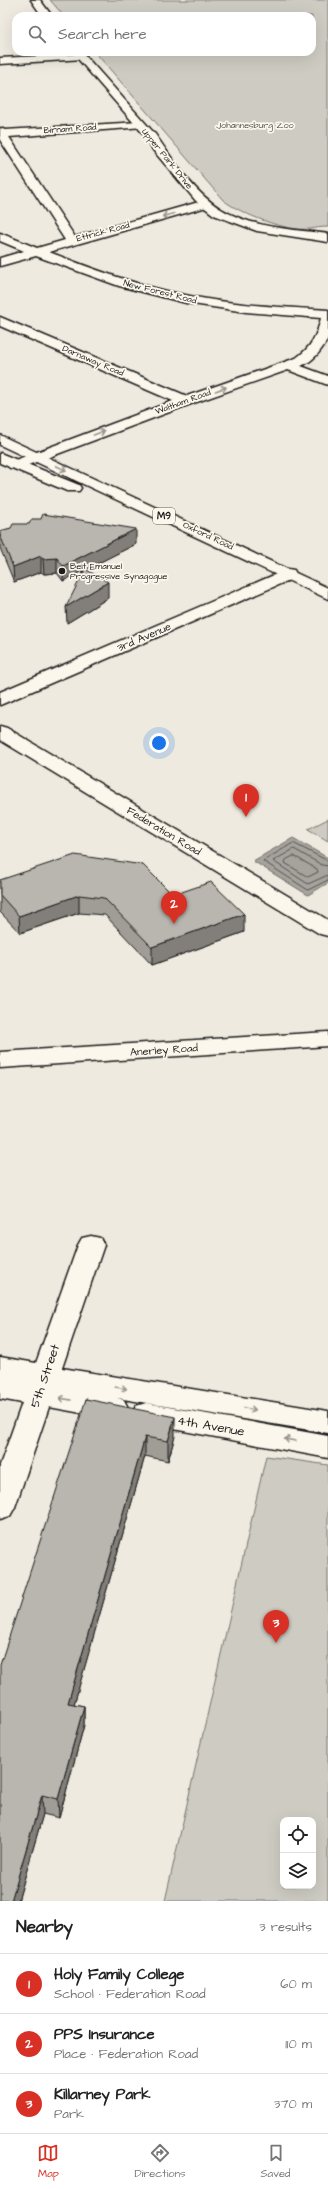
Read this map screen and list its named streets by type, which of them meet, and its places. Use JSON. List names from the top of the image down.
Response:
{
  "streets": {
    "street": [
      "Birnam Road",
      "Upper Park Drive",
      "Ettrick Road",
      "New Forest Road",
      "Darnaway Road",
      "Waltham Road",
      "M9",
      "Oxford Road",
      "3rd Avenue",
      "Federation Road",
      "Anerley Road",
      "5th Street",
      "4th Avenue"
    ]
  },
  "crossings": [
    ["Birnam Road", "Upper Park Drive"],
    ["Upper Park Drive", "Ettrick Road"],
    ["Ettrick Road", "New Forest Road"],
    ["New Forest Road", "Waltham Road"],
    ["Darnaway Road", "Waltham Road"],
    ["Waltham Road", "Oxford Road"],
    ["Oxford Road", "3rd Avenue"],
    ["5th Street", "4th Avenue"]
  ],
  "one_way": ["Ettrick Road", "Waltham Road"],
  "parks": ["Johannesburg Zoo"],
  "places": ["Beit Emanuel Progressive Synagogue"],
  "page": {
    "search": "Search here",
    "pins": ["1", "2", "3"],
    "heading": ["Nearby", "3 results"],
    "list": [
      {
        "mark": "1",
        "name": "Holy Family College",
        "note": "School · Federation Road",
        "value": "60 m"
      },
      {
        "mark": "2",
        "name": "PPS Insurance",
        "note": "Place · Federation Road",
        "value": "110 m"
      },
      {
        "mark": "3",
        "name": "Killarney Park",
        "note": "Park",
        "value": "370 m"
      }
    ],
    "nav": ["Map", "Directions", "Saved"]
  }
}
